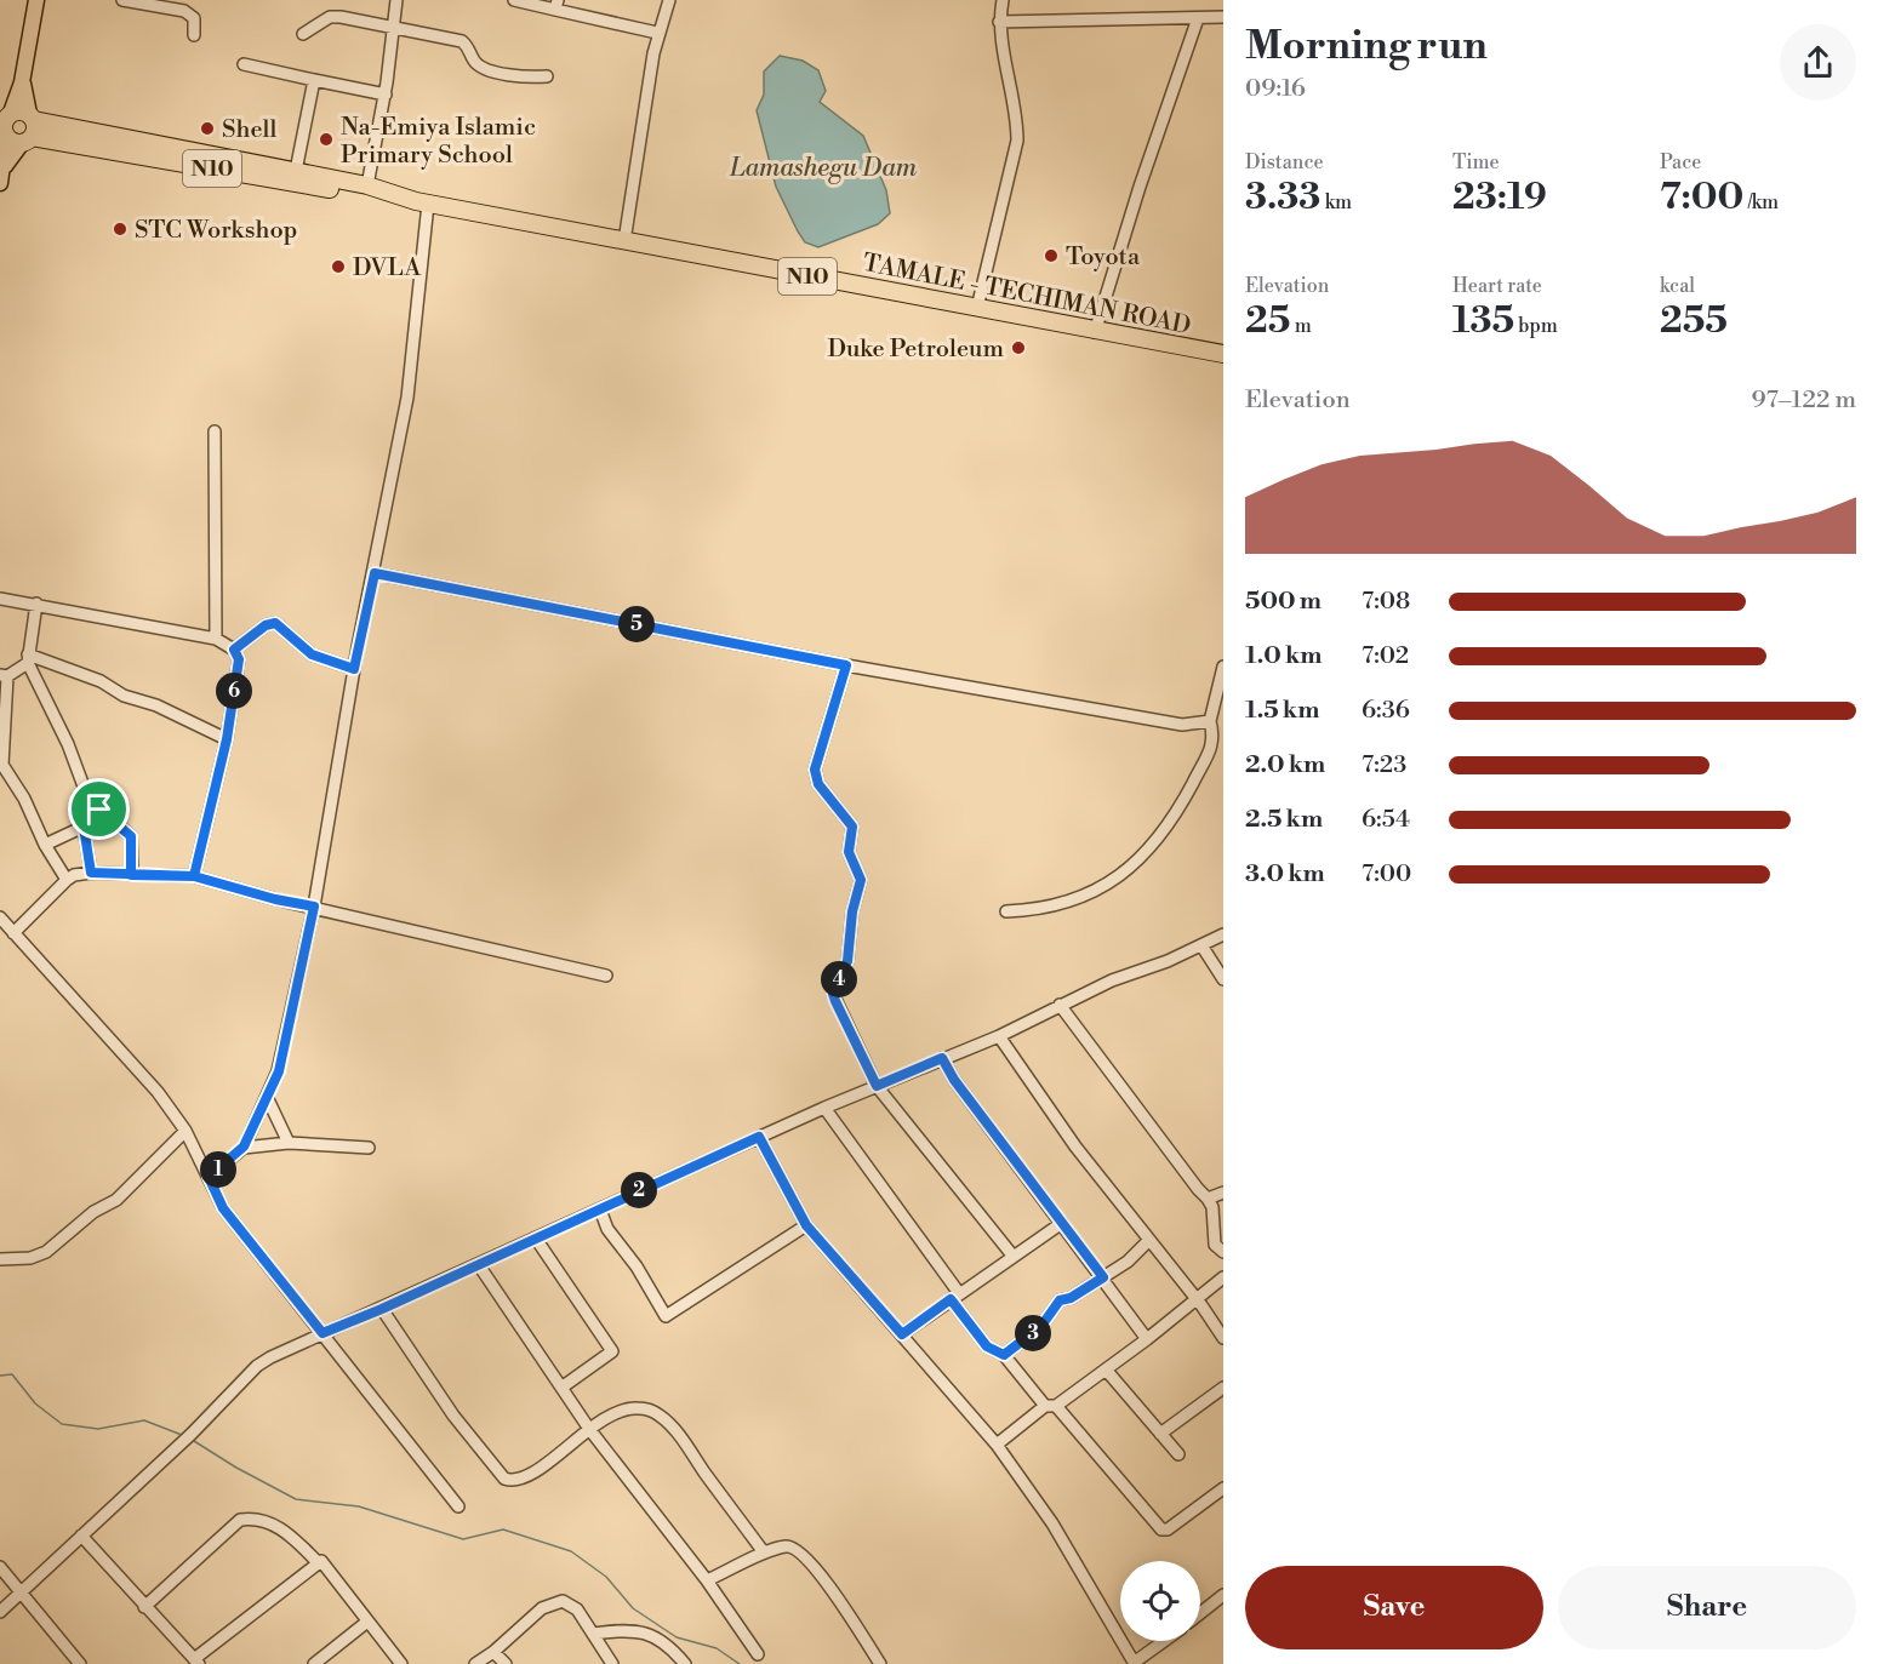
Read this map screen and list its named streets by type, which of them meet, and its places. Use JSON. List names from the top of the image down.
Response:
{
  "streets": {
    "highway": ["N10", "TAMALE - TECHIMAN ROAD"]
  },
  "crossings": [
    ["N10", "TAMALE - TECHIMAN ROAD"]
  ],
  "water": ["Lamashegu Dam"],
  "places": [
    "Shell",
    "Na-Emiya Islamic Primary School",
    "STC Workshop",
    "Toyota",
    "DVLA",
    "Duke Petroleum"
  ],
  "page": {
    "heading": ["Morning run", "09:16"],
    "stats": [
      ["Distance", "3.33 km"],
      ["Time", "23:19"],
      ["Pace", "7:00 /km"],
      ["Elevation", "25 m"],
      ["Heart rate", "135 bpm"],
      ["kcal", "255"]
    ],
    "chart": ["Elevation", "97–122 m"],
    "list": [
      {
        "name": "500 m",
        "note": "7:08"
      },
      {
        "name": "1.0 km",
        "note": "7:02"
      },
      {
        "name": "1.5 km",
        "note": "6:36"
      },
      {
        "name": "2.0 km",
        "note": "7:23"
      },
      {
        "name": "2.5 km",
        "note": "6:54"
      },
      {
        "name": "3.0 km",
        "note": "7:00"
      }
    ],
    "pins": [
      "5",
      "6",
      "4",
      "1",
      "2",
      "3"
    ],
    "buttons": ["Save", "Share"]
  }
}
